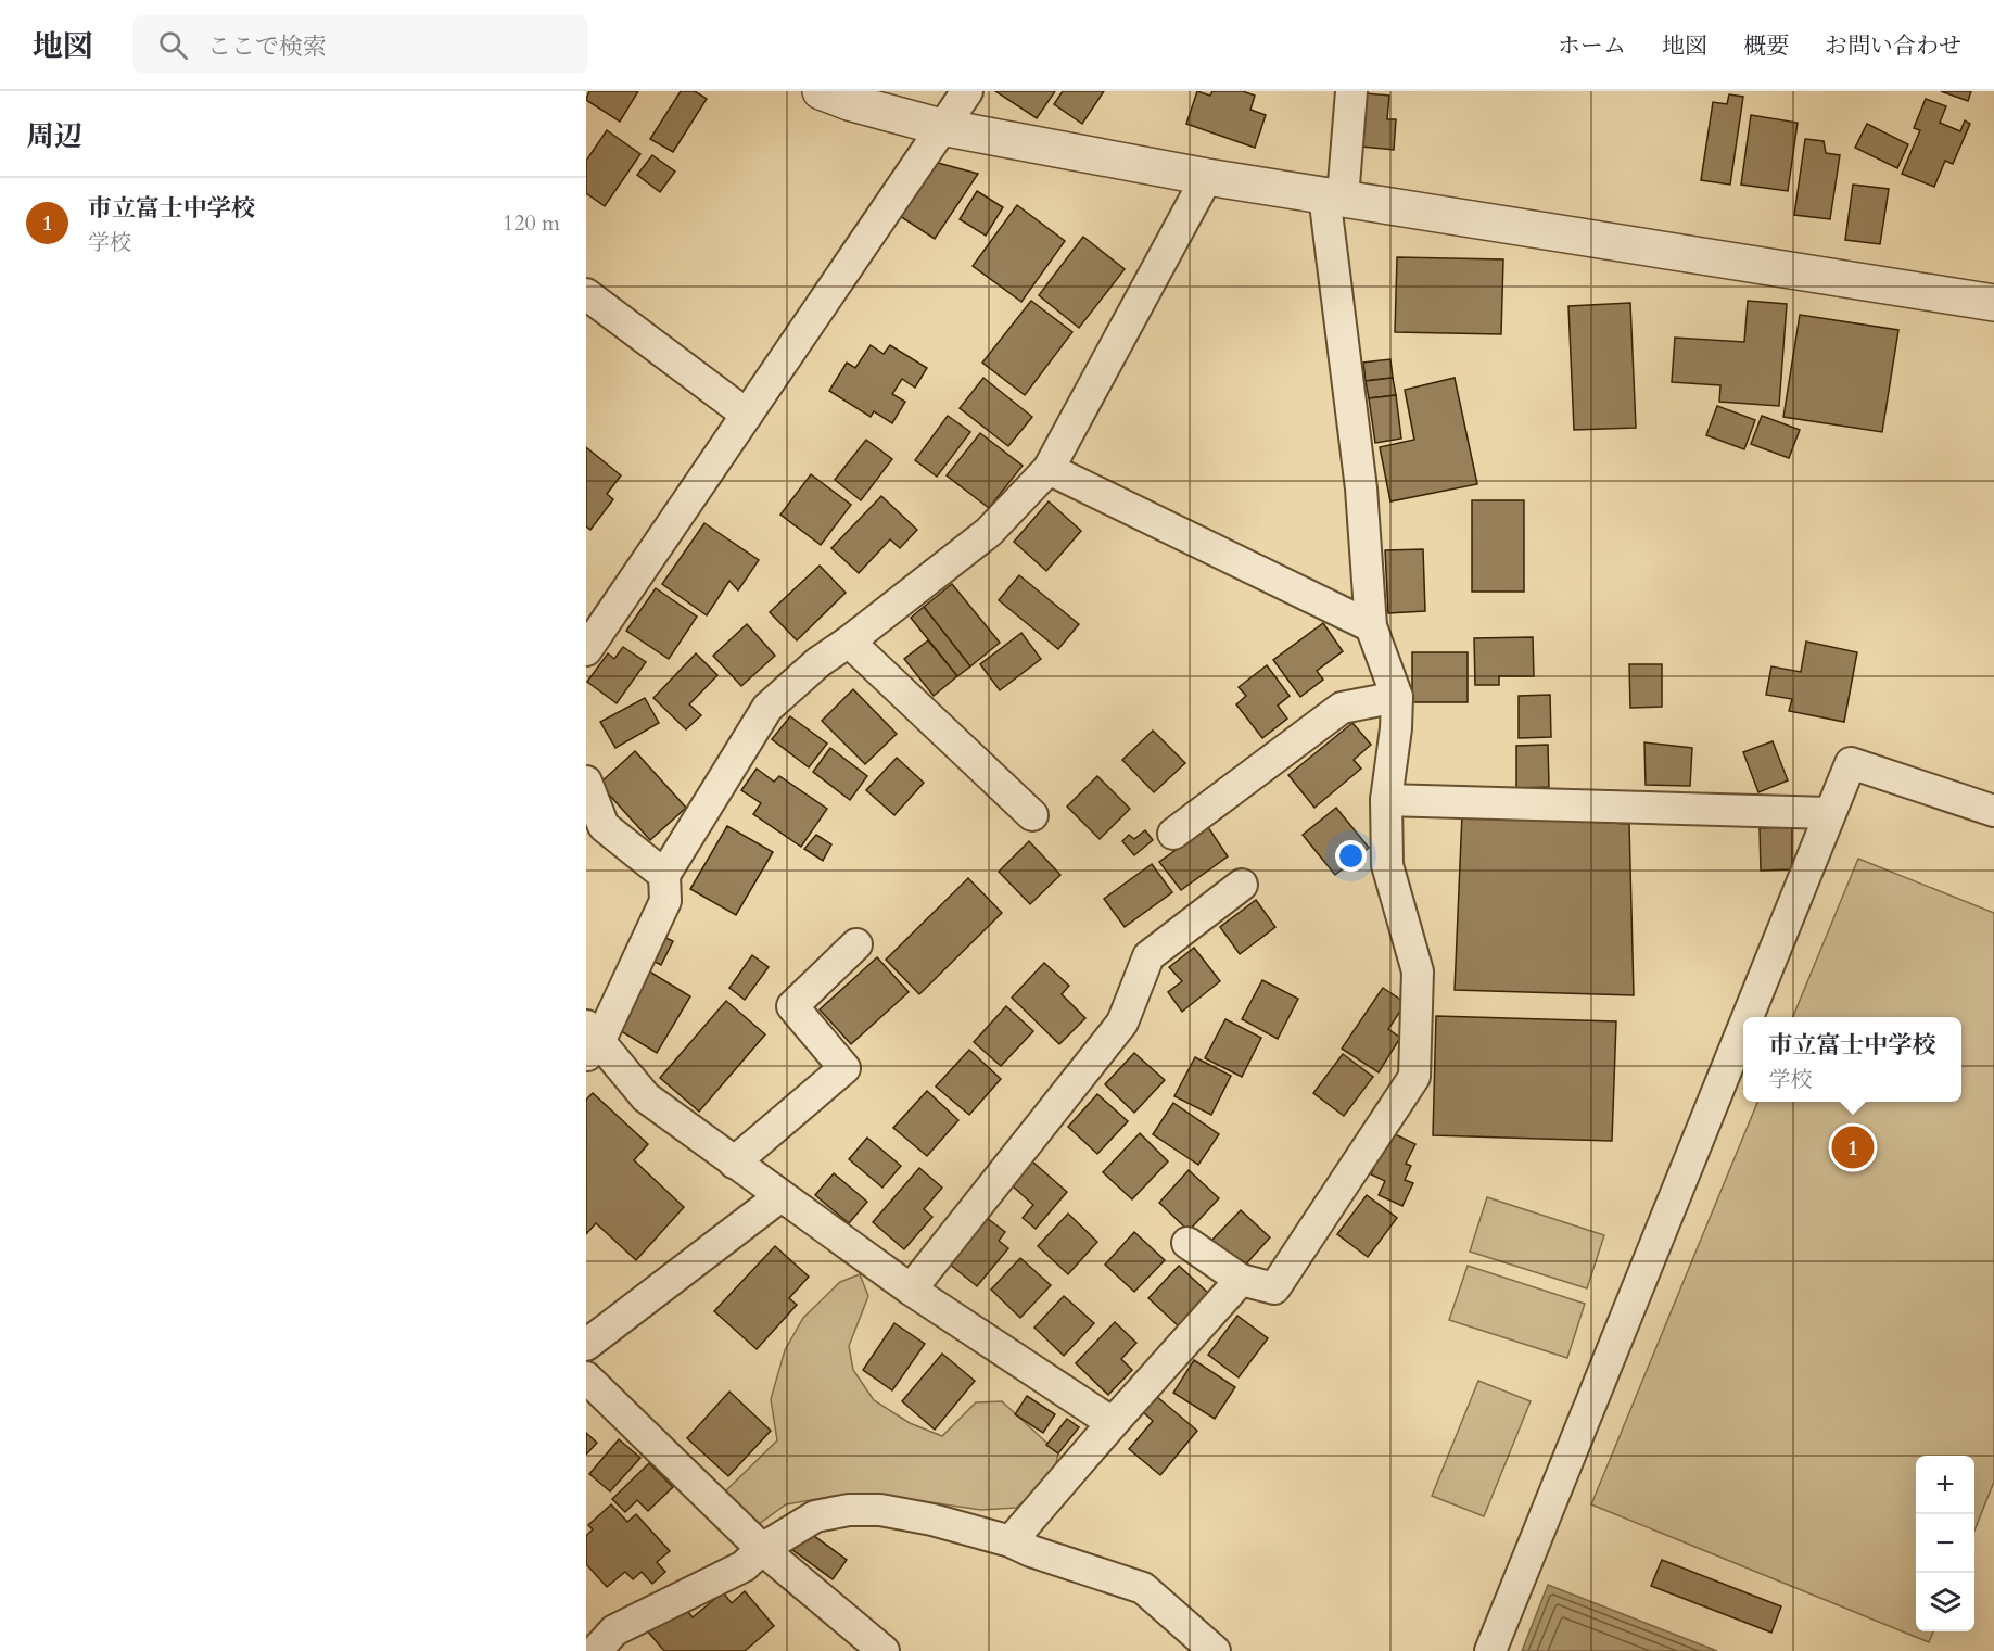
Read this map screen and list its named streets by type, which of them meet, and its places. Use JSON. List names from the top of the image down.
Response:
{
  "page": {
    "header": "地図",
    "search": "ここで検索",
    "nav": [
      "ホーム",
      "地図",
      "概要",
      "お問い合わせ"
    ],
    "heading": "周辺",
    "list": [
      {
        "mark": "1",
        "name": "市立富士中学校",
        "note": "学校",
        "value": "120 m"
      }
    ],
    "popup": ["市立富士中学校", "学校"],
    "pins": "1",
    "map_buttons": ["+", "−"]
  }
}
